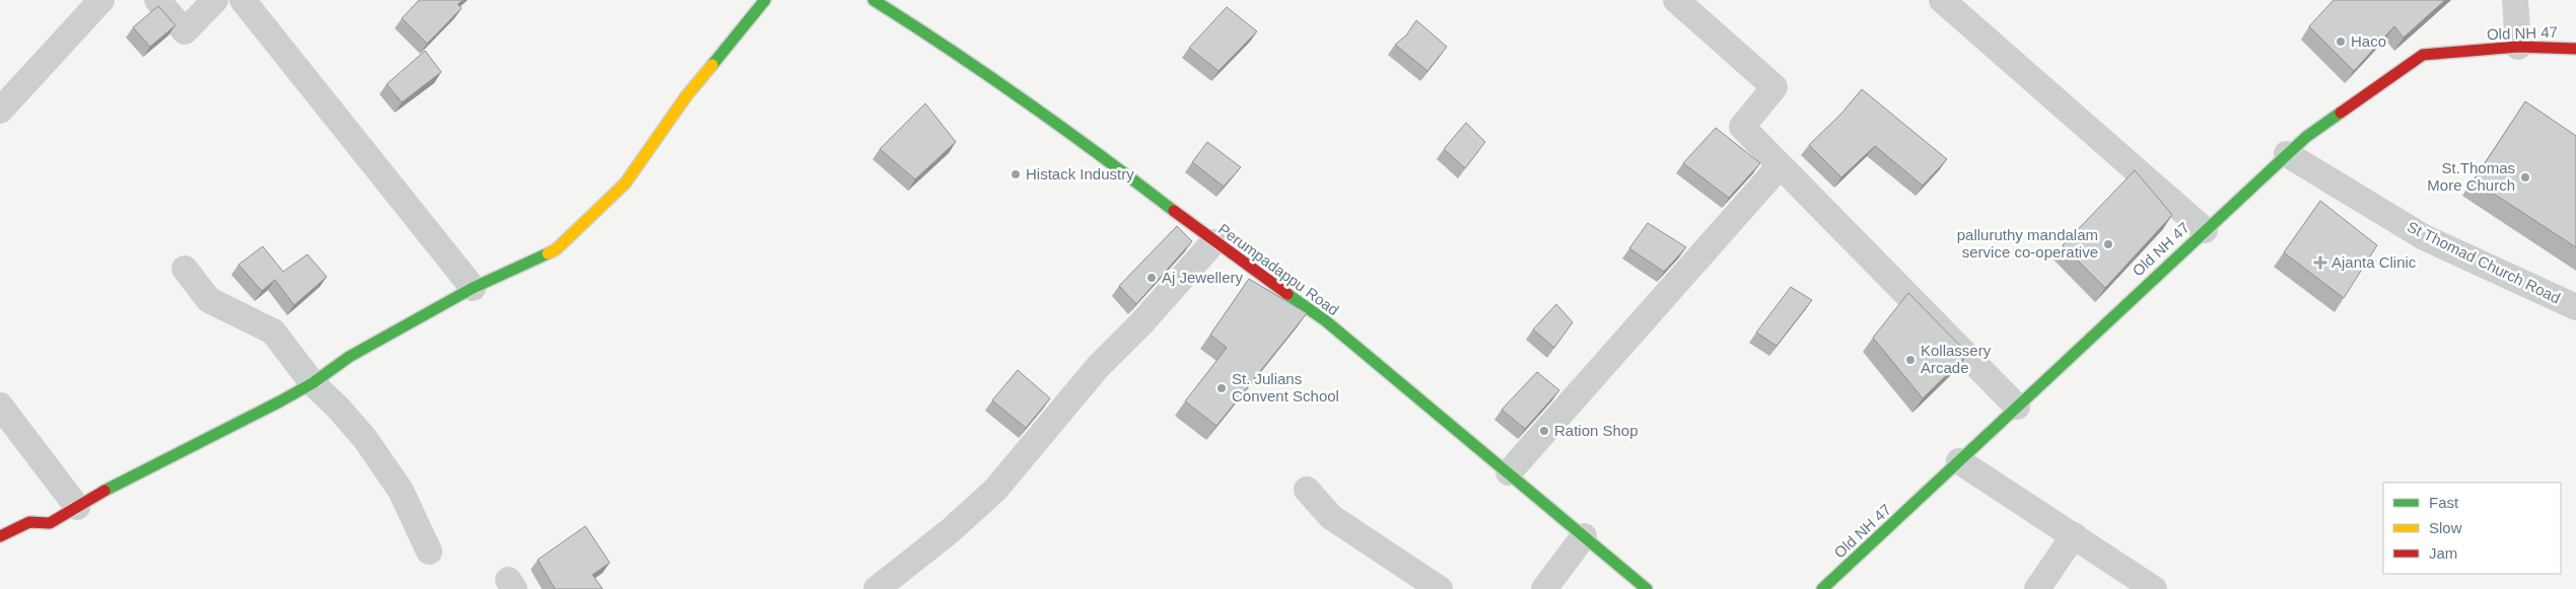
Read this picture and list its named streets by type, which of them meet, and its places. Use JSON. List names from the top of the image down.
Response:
{
  "streets": {
    "main road": ["Old NH 47", "Perumpadappu Road"],
    "street": ["St Thomad Church Road"]
  },
  "crossings": [
    ["Old NH 47", "St Thomad Church Road"]
  ],
  "places": {
    "other": [
      "Haco",
      "Histack Industry",
      "St.Thomas More Church",
      "palluruthy mandalam service co-operative",
      "Aj Jewellery",
      "Kollassery Arcade",
      "St. Julians Convent School",
      "Ration Shop"
    ],
    "health": ["Ajanta Clinic"]
  },
  "legend": ["Fast", "Slow", "Jam"]
}
